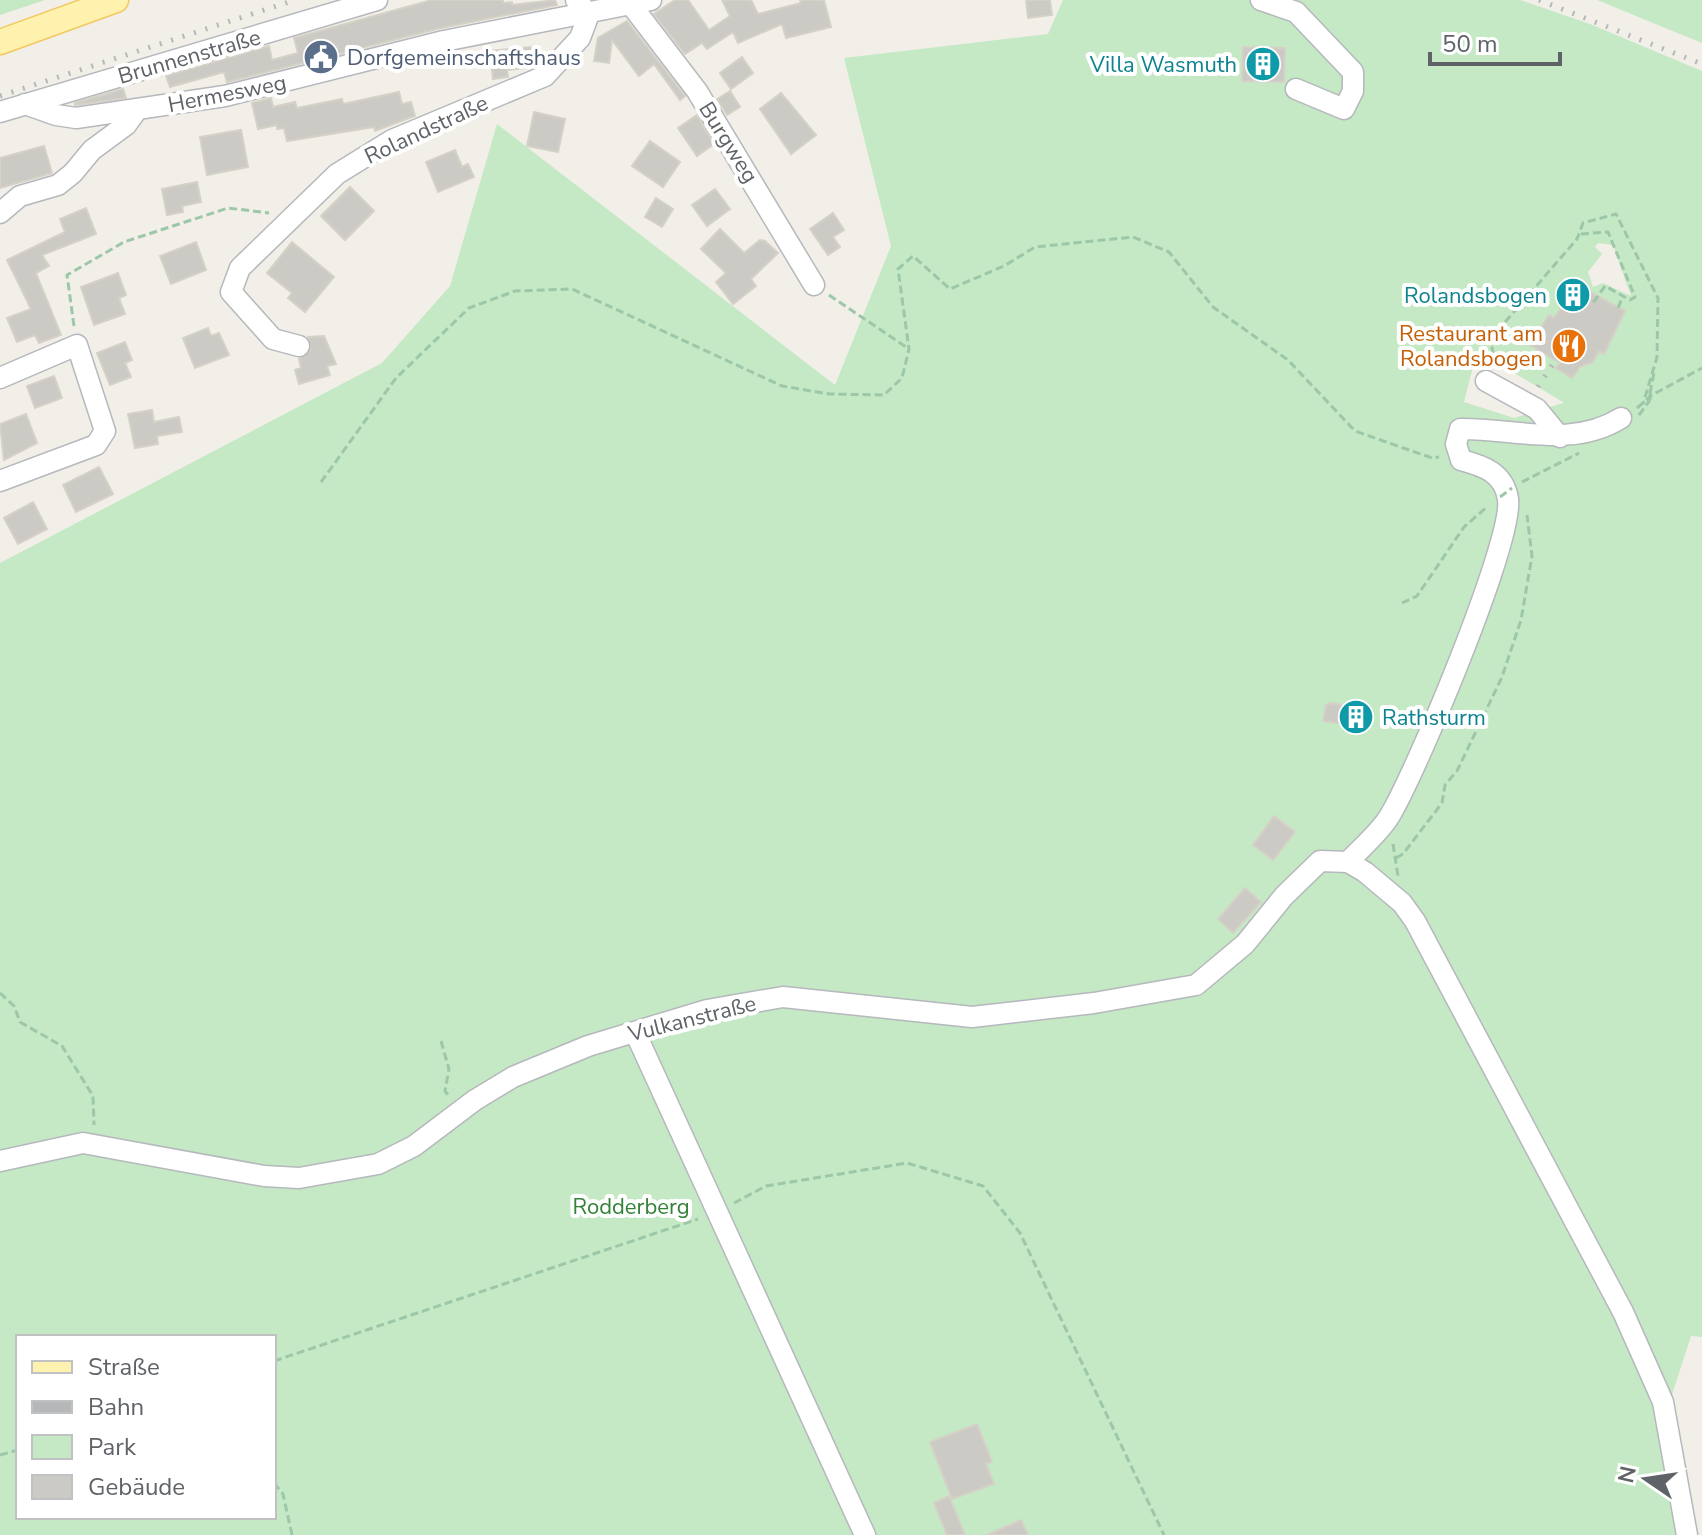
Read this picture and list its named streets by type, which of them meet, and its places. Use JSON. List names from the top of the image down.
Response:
{
  "streets": {
    "street": [
      "Brunnenstraße",
      "Hermesweg",
      "Rolandstraße",
      "Burgweg",
      "Vulkanstraße"
    ]
  },
  "crossings": [
    ["Brunnenstraße", "Hermesweg"],
    ["Hermesweg", "Rolandstraße"],
    ["Hermesweg", "Burgweg"]
  ],
  "parks": ["Rodderberg"],
  "places": {
    "public building": ["Dorfgemeinschaftshaus"],
    "building": ["Villa Wasmuth", "Rolandsbogen", "Rathsturm"],
    "restaurant": ["Restaurant am Rolandsbogen"]
  },
  "legend": [
    "Straße",
    "Bahn",
    "Park",
    "Gebäude"
  ],
  "scale_bar": "50 m",
  "north": "left"
}
